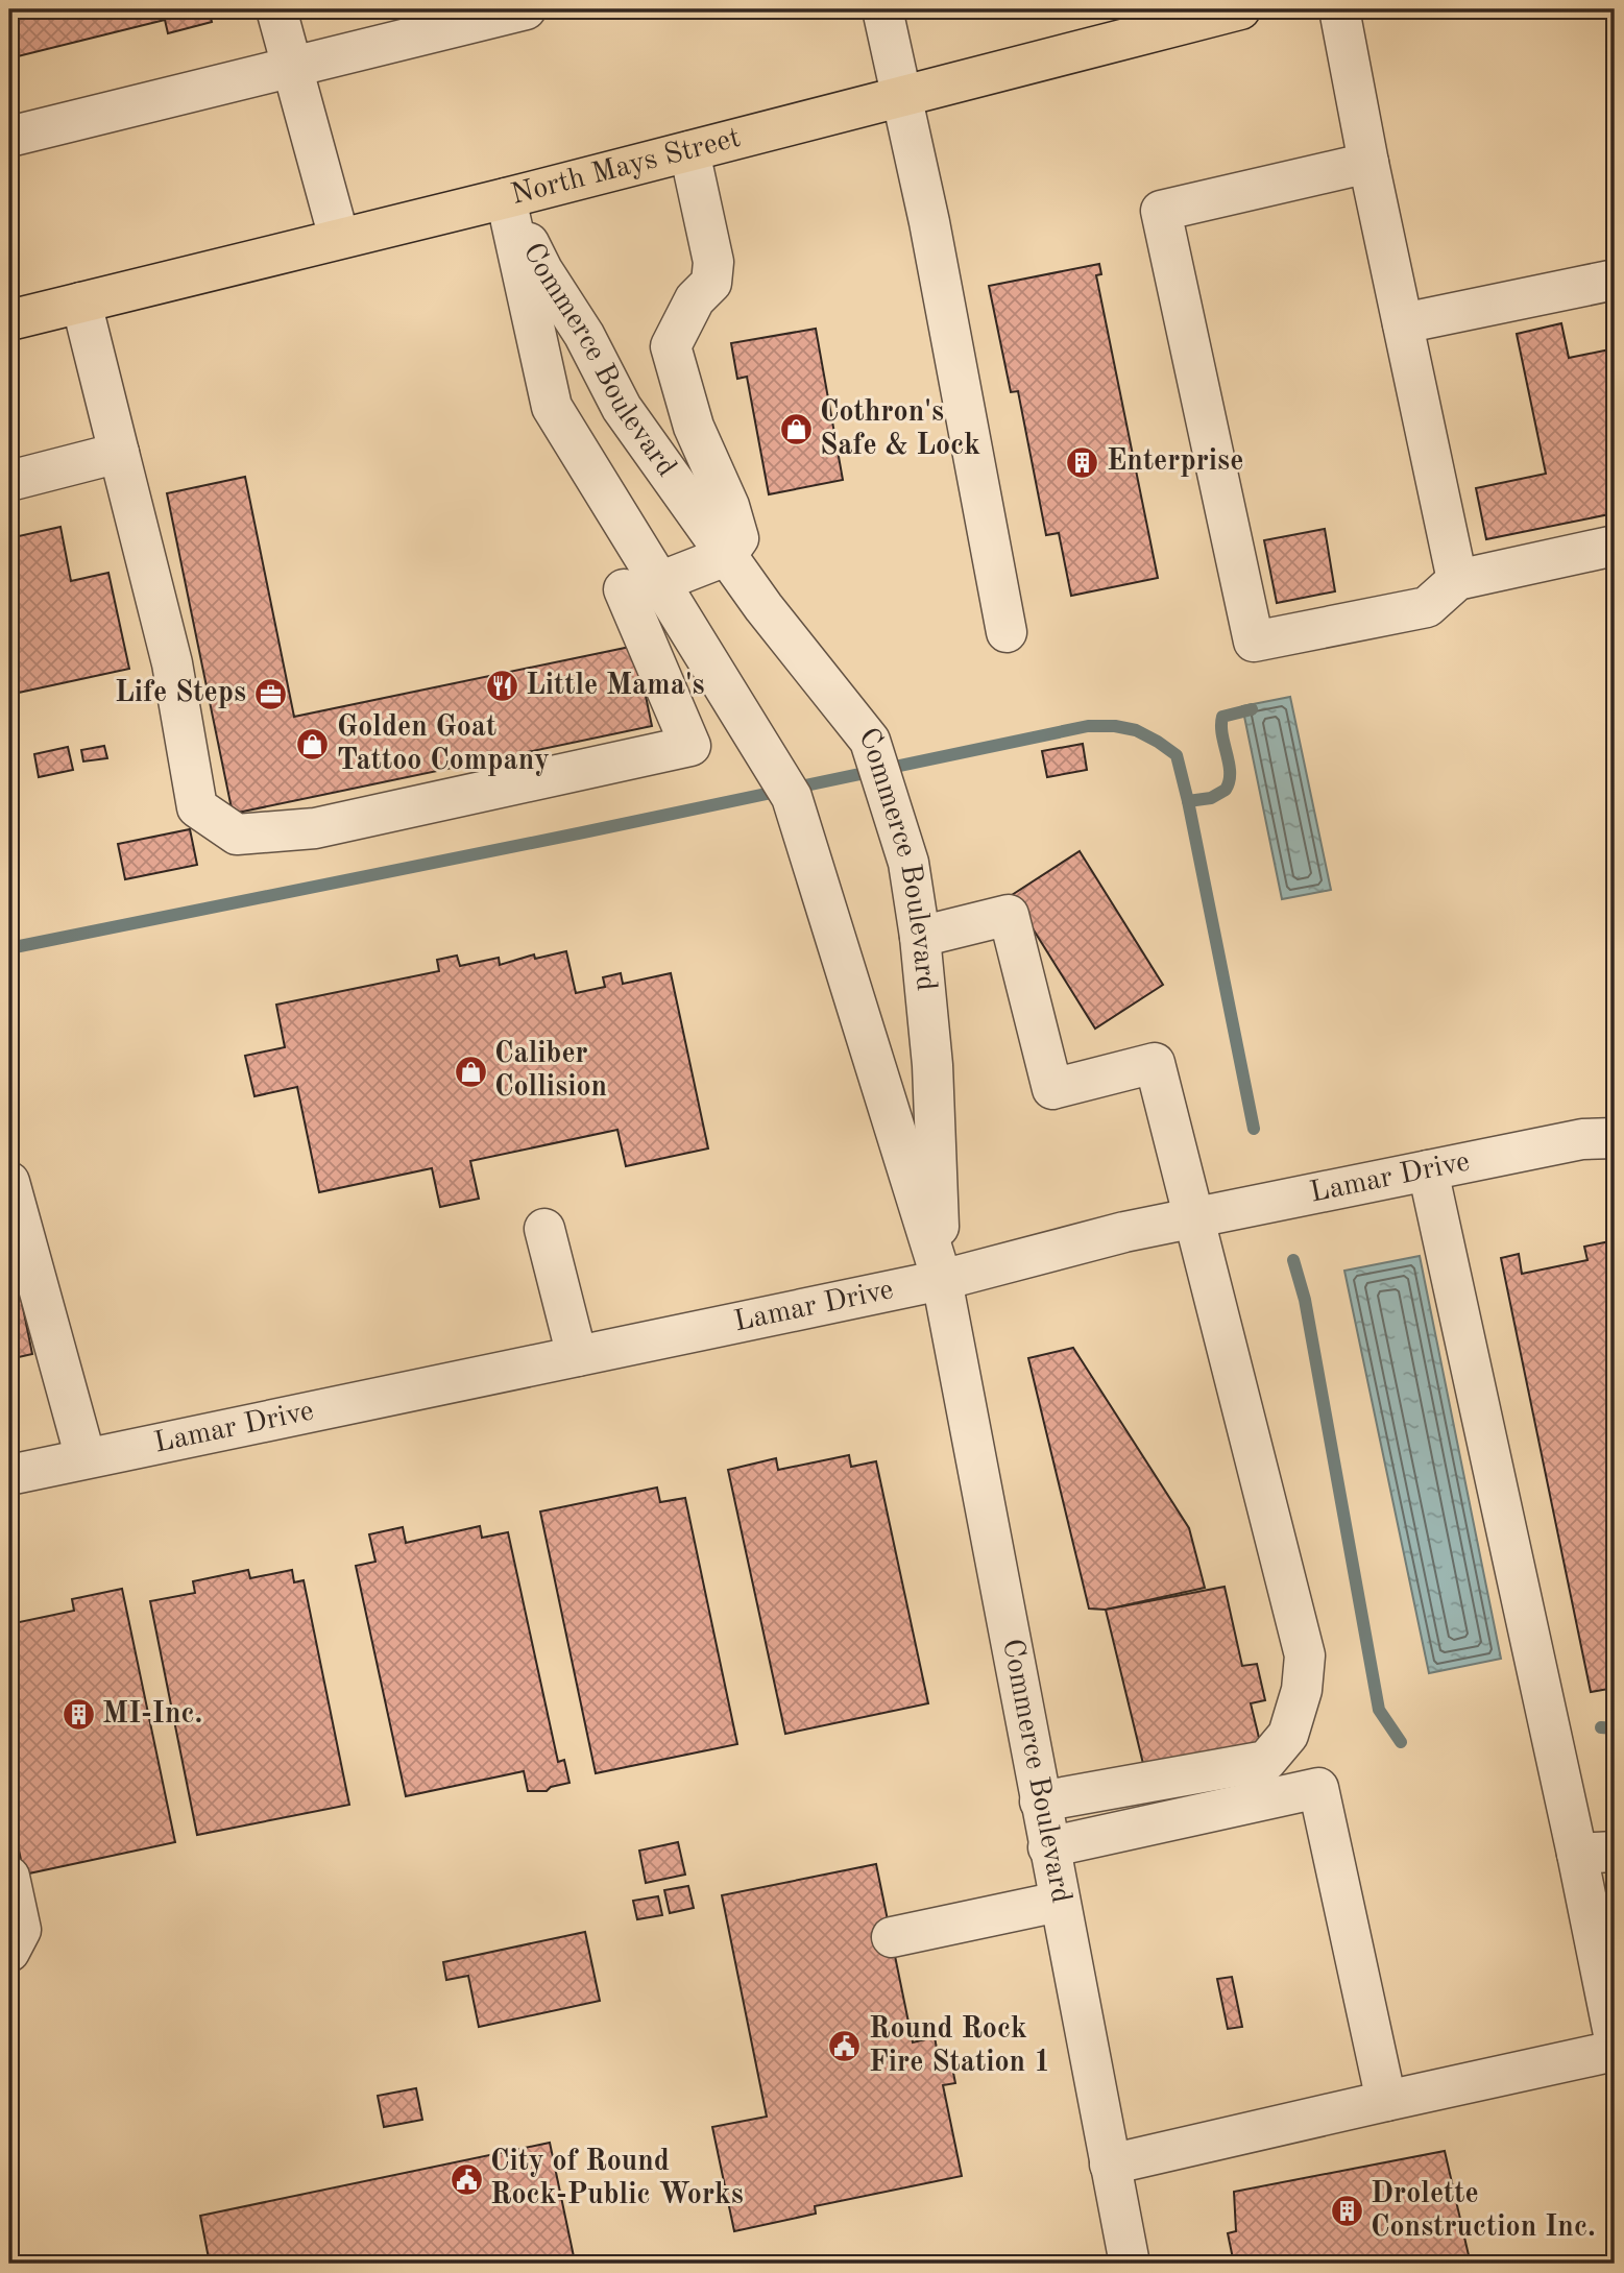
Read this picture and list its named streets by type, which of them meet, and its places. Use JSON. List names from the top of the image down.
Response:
{
  "streets": {
    "main road": ["North Mays Street"],
    "street": ["Commerce Boulevard", "Lamar Drive"]
  },
  "crossings": [
    ["North Mays Street", "Commerce Boulevard"],
    ["Commerce Boulevard", "Lamar Drive"]
  ],
  "places": {
    "shop": ["Cothron's Safe & Lock", "Golden Goat Tattoo Company", "Caliber Collision"],
    "building": ["Enterprise", "MI-Inc.", "Drolette Construction Inc."],
    "restaurant": ["Little Mama's"],
    "office": ["Life Steps"],
    "public building": ["Round Rock Fire Station 1", "City of Round Rock-Public Works"]
  }
}
